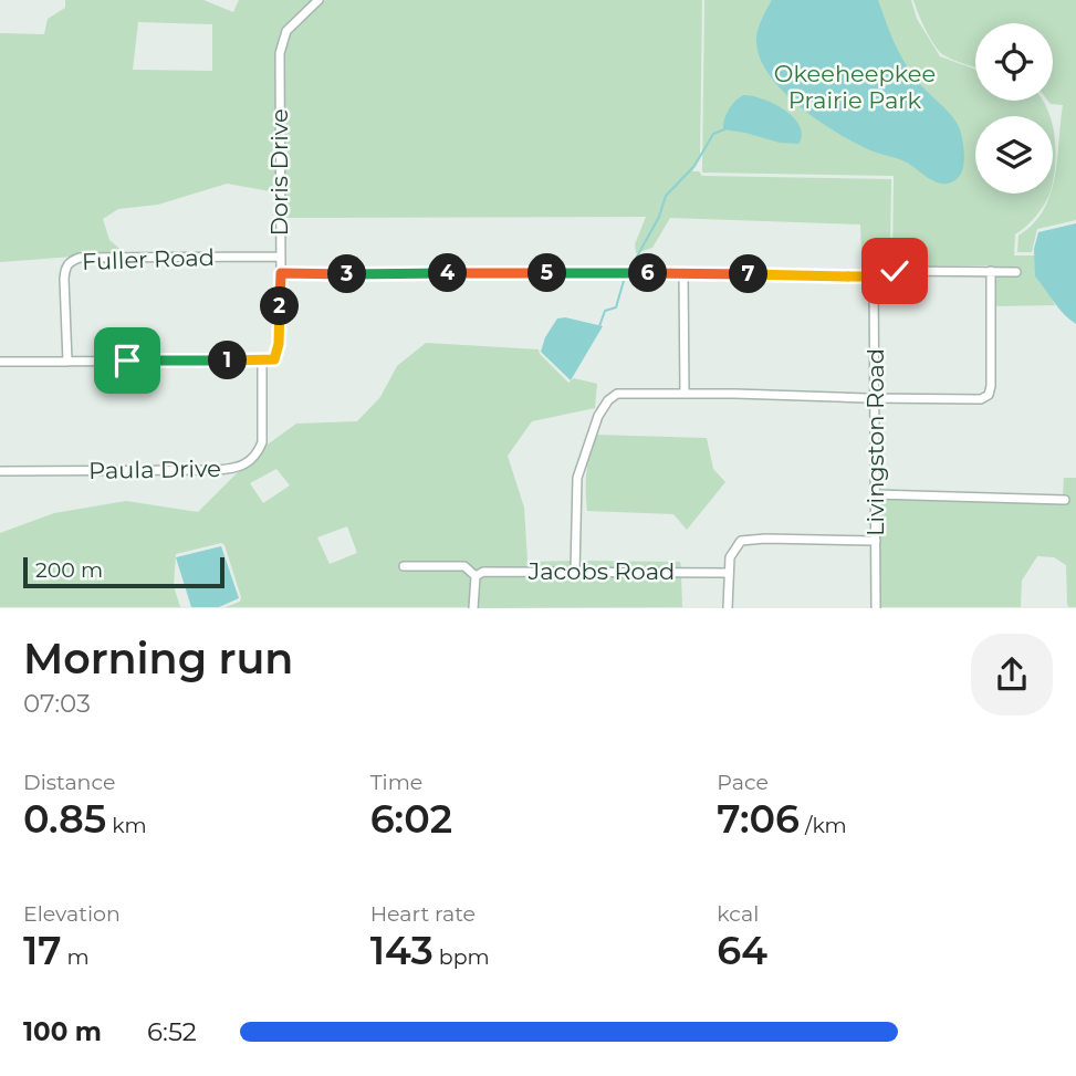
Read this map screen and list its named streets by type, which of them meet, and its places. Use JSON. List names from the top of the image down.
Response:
{
  "streets": {
    "street": [
      "Doris Drive",
      "Fuller Road",
      "Livingston Road",
      "Paula Drive",
      "Jacobs Road"
    ]
  },
  "crossings": [
    ["Doris Drive", "Fuller Road"],
    ["Doris Drive", "Paula Drive"]
  ],
  "parks": ["Okeeheepkee Prairie Park"],
  "scale_bar": "200 m",
  "page": {
    "pins": [
      "4",
      "5",
      "6",
      "3",
      "7",
      "2",
      "1"
    ],
    "scale": "200 m",
    "heading": ["Morning run", "07:03"],
    "stats": [
      ["Distance", "0.85 km"],
      ["Time", "6:02"],
      ["Pace", "7:06 /km"],
      ["Elevation", "17 m"],
      ["Heart rate", "143 bpm"],
      ["kcal", "64"]
    ],
    "list": [
      {
        "name": "100 m",
        "note": "6:52"
      }
    ]
  }
}
